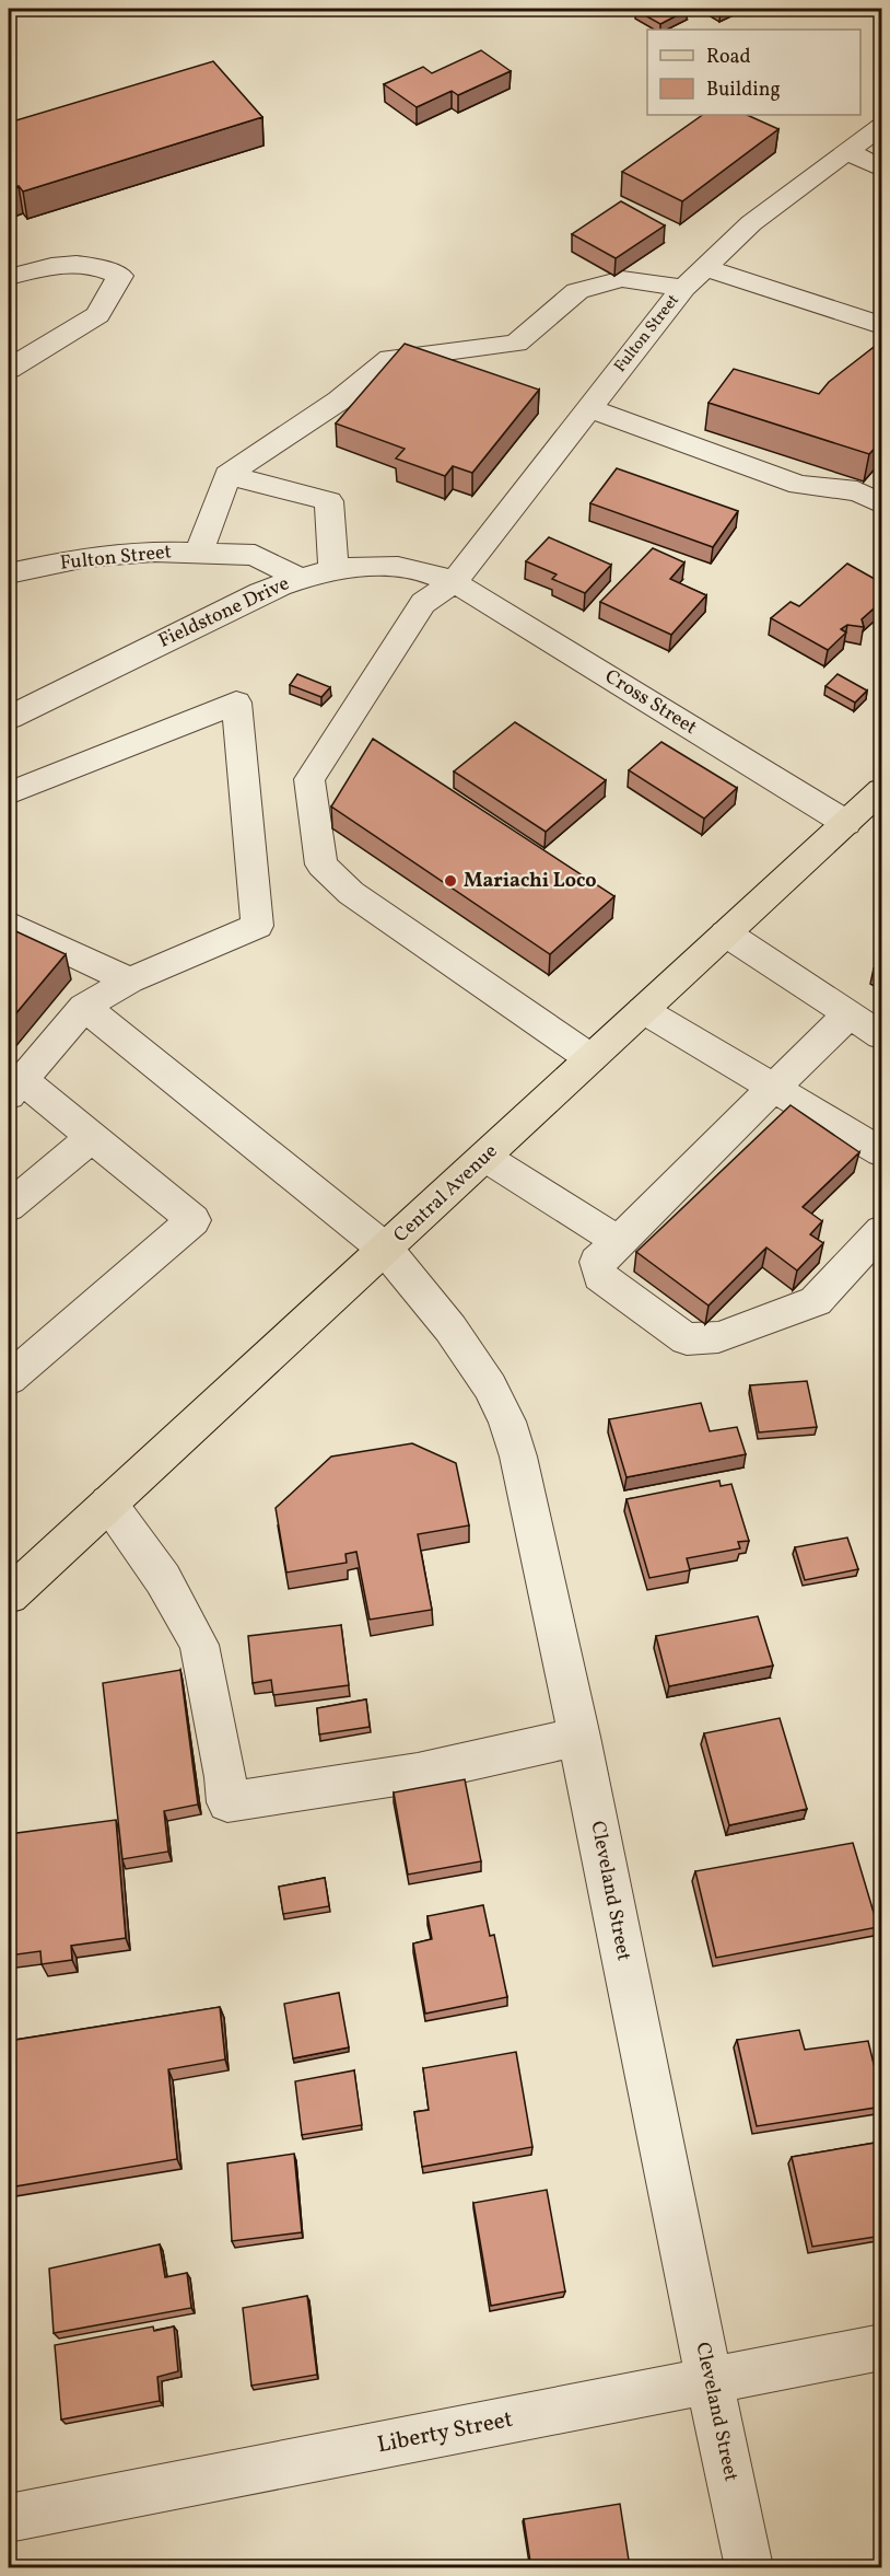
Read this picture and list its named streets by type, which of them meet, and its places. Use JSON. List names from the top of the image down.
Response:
{
  "streets": {
    "main road": ["Central Avenue"],
    "street": [
      "Fulton Street",
      "Fieldstone Drive",
      "Cross Street",
      "Cleveland Street",
      "Liberty Street"
    ]
  },
  "crossings": [
    ["Fulton Street", "Fieldstone Drive"],
    ["Fulton Street", "Cross Street"],
    ["Fulton Street", "Central Avenue"],
    ["Fieldstone Drive", "Cross Street"],
    ["Cross Street", "Central Avenue"],
    ["Central Avenue", "Cleveland Street"],
    ["Cleveland Street", "Liberty Street"]
  ],
  "places": ["Mariachi Loco"],
  "legend": ["Road", "Building"]
}
